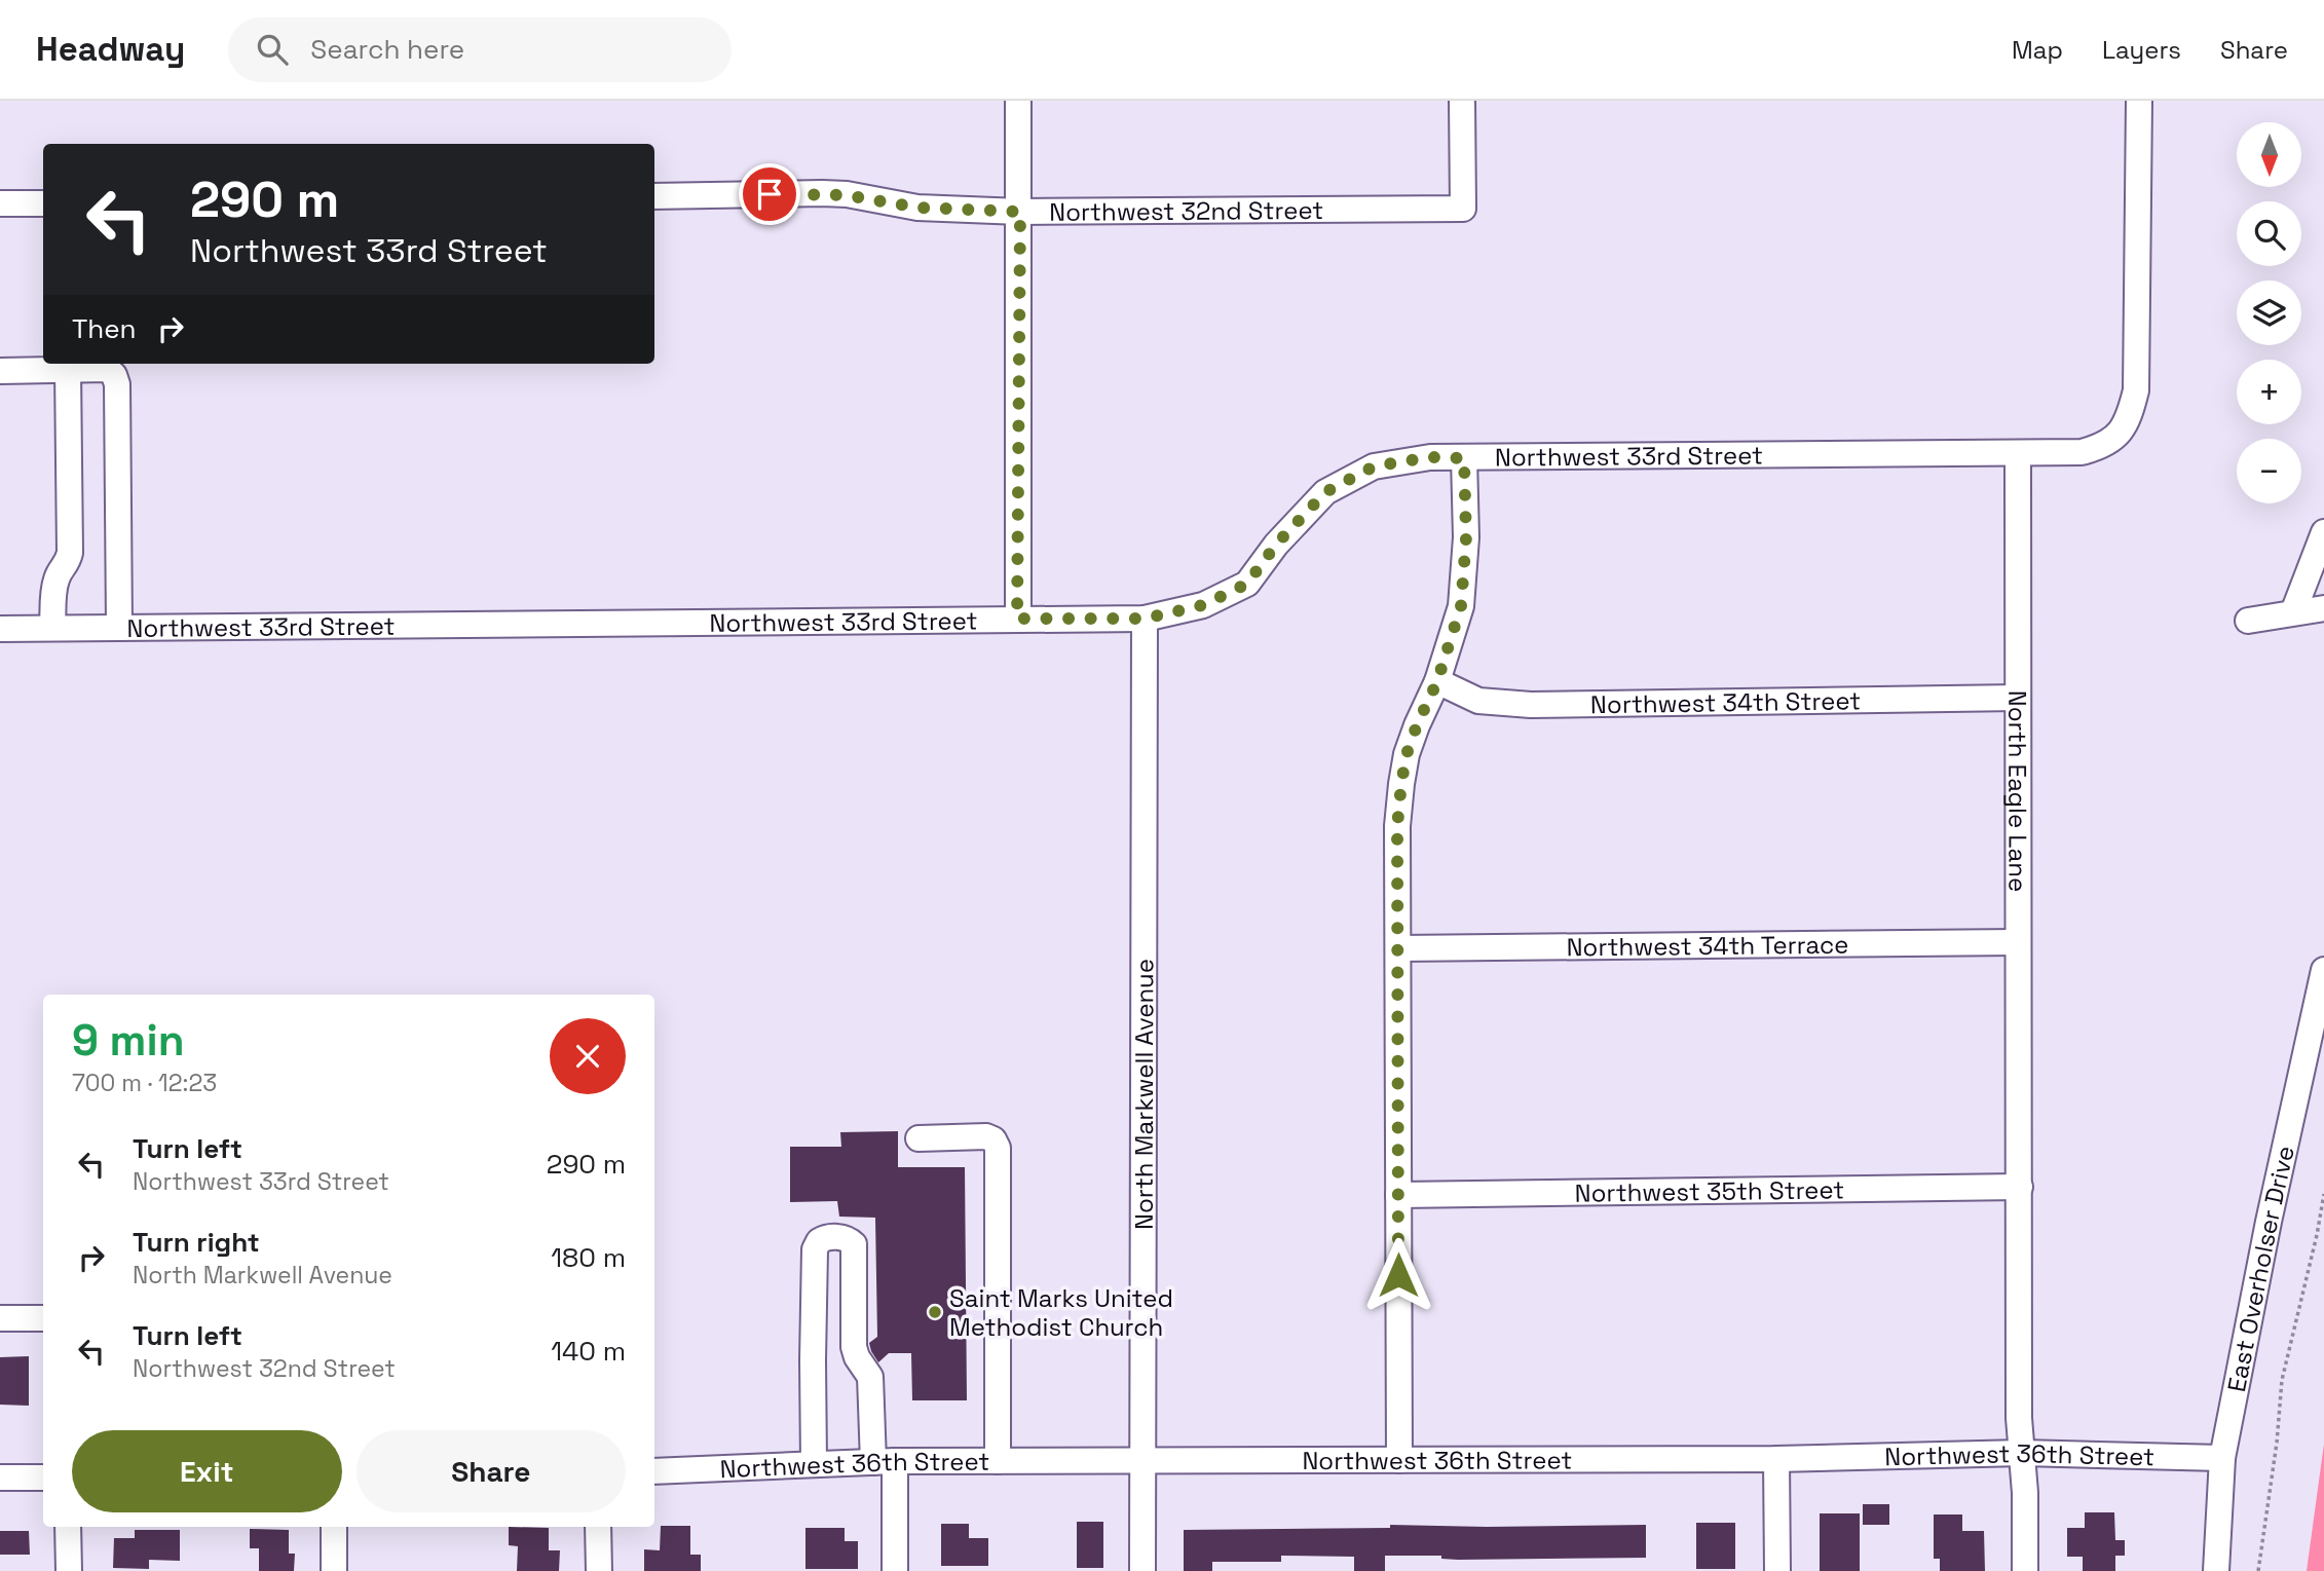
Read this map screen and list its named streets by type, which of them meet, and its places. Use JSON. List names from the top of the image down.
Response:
{
  "streets": {
    "street": [
      "Northwest 32nd Street",
      "Northwest 33rd Street",
      "Northwest 34th Street",
      "North Eagle Lane",
      "Northwest 34th Terrace",
      "North Markwell Avenue",
      "Northwest 35th Street",
      "East Overholser Drive",
      "Northwest 36th Street"
    ]
  },
  "crossings": [
    ["Northwest 33rd Street", "North Eagle Lane"],
    ["Northwest 33rd Street", "North Markwell Avenue"],
    ["Northwest 34th Street", "North Eagle Lane"],
    ["North Eagle Lane", "Northwest 34th Terrace"],
    ["North Eagle Lane", "Northwest 35th Street"],
    ["North Eagle Lane", "Northwest 36th Street"],
    ["North Markwell Avenue", "Northwest 36th Street"],
    ["East Overholser Drive", "Northwest 36th Street"]
  ],
  "places": ["Saint Marks United Methodist Church"],
  "north": "bottom",
  "page": {
    "header": "Headway",
    "search": "Search here",
    "nav": ["Map", "Layers", "Share"],
    "map_buttons": ["+", "−"],
    "turn": ["290 m", "Northwest 33rd Street"],
    "then": "Then",
    "heading": ["9 min", "700 m · 12:23"],
    "list": [
      {
        "name": "Turn left",
        "note": "Northwest 33rd Street",
        "value": "290 m"
      },
      {
        "name": "Turn right",
        "note": "North Markwell Avenue",
        "value": "180 m"
      },
      {
        "name": "Turn left",
        "note": "Northwest 32nd Street",
        "value": "140 m"
      }
    ],
    "buttons": ["Exit", "Share"]
  }
}
